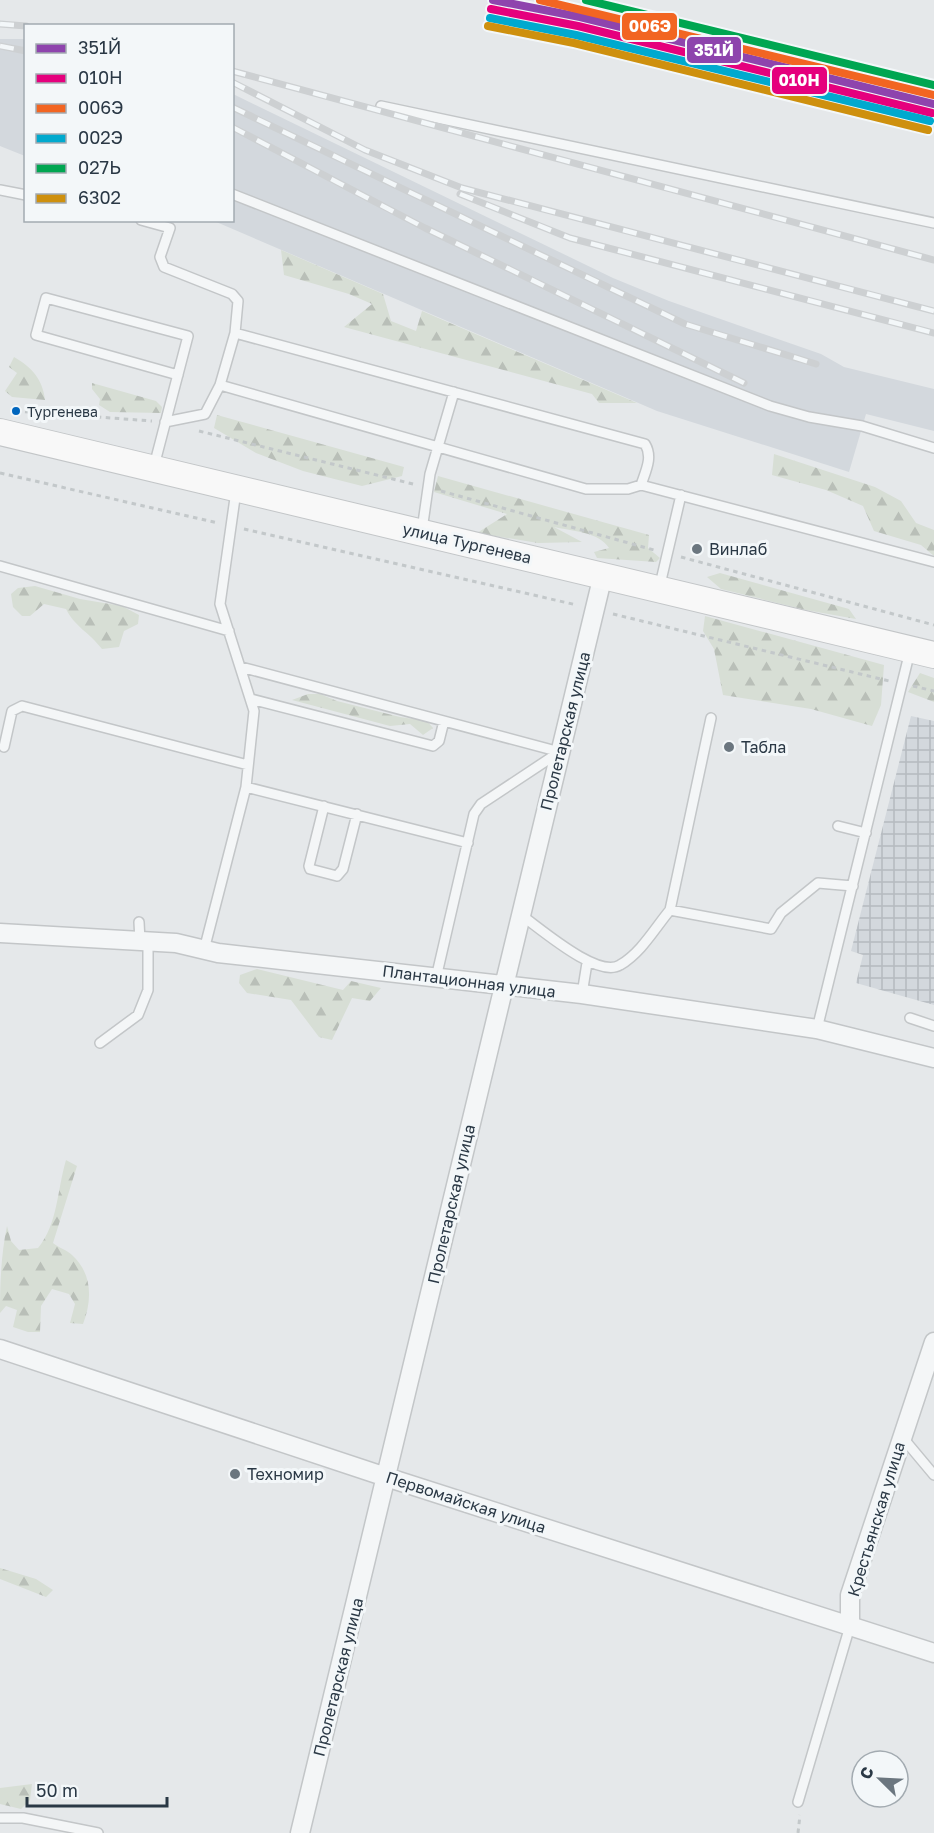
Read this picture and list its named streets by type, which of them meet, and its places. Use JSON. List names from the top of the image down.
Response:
{
  "streets": {
    "main road": ["улица Тургенева"],
    "street": [
      "Пролетарская улица",
      "Плантационная улица",
      "Первомайская улица",
      "Крестьянская улица"
    ]
  },
  "crossings": [
    ["улица Тургенева", "Пролетарская улица"],
    ["Пролетарская улица", "Плантационная улица"],
    ["Пролетарская улица", "Первомайская улица"],
    ["Первомайская улица", "Крестьянская улица"]
  ],
  "places": [
    "Тургенева",
    "Винлаб",
    "Табла",
    "Техномир"
  ],
  "lines": [
    "transit line 351Й",
    "transit line 006Э",
    "transit line 027Ь",
    "transit line 010Н",
    "transit line 002Э",
    "transit line 6302"
  ],
  "legend": [
    "351Й",
    "010Н",
    "006Э",
    "002Э",
    "027Ь",
    "6302"
  ],
  "scale_bar": "50 m",
  "north": "top left"
}
